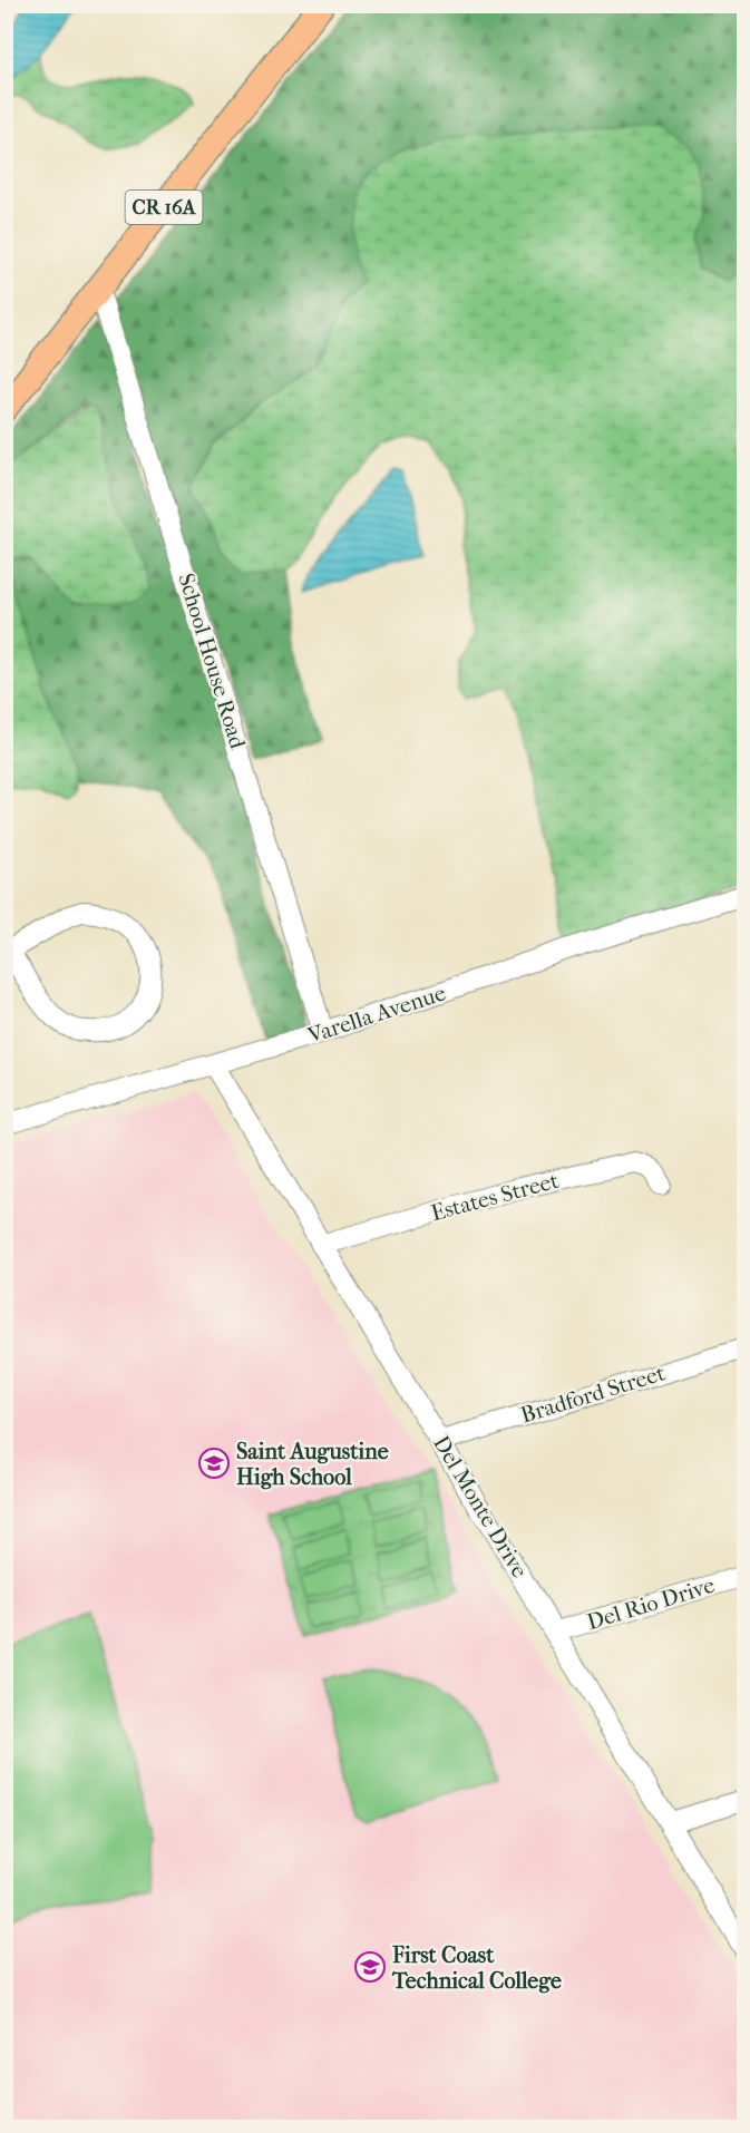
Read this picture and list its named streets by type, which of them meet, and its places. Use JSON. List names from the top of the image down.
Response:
{
  "streets": {
    "main road": ["CR 16A"],
    "street": [
      "School House Road",
      "Varella Avenue",
      "Estates Street",
      "Bradford Street",
      "Del Monte Drive",
      "Del Rio Drive"
    ]
  },
  "crossings": [
    ["CR 16A", "School House Road"],
    ["School House Road", "Varella Avenue"],
    ["Varella Avenue", "Del Monte Drive"],
    ["Estates Street", "Del Monte Drive"],
    ["Bradford Street", "Del Monte Drive"],
    ["Del Monte Drive", "Del Rio Drive"]
  ],
  "places": {
    "school or university": ["Saint Augustine High School", "First Coast Technical College"]
  }
}
